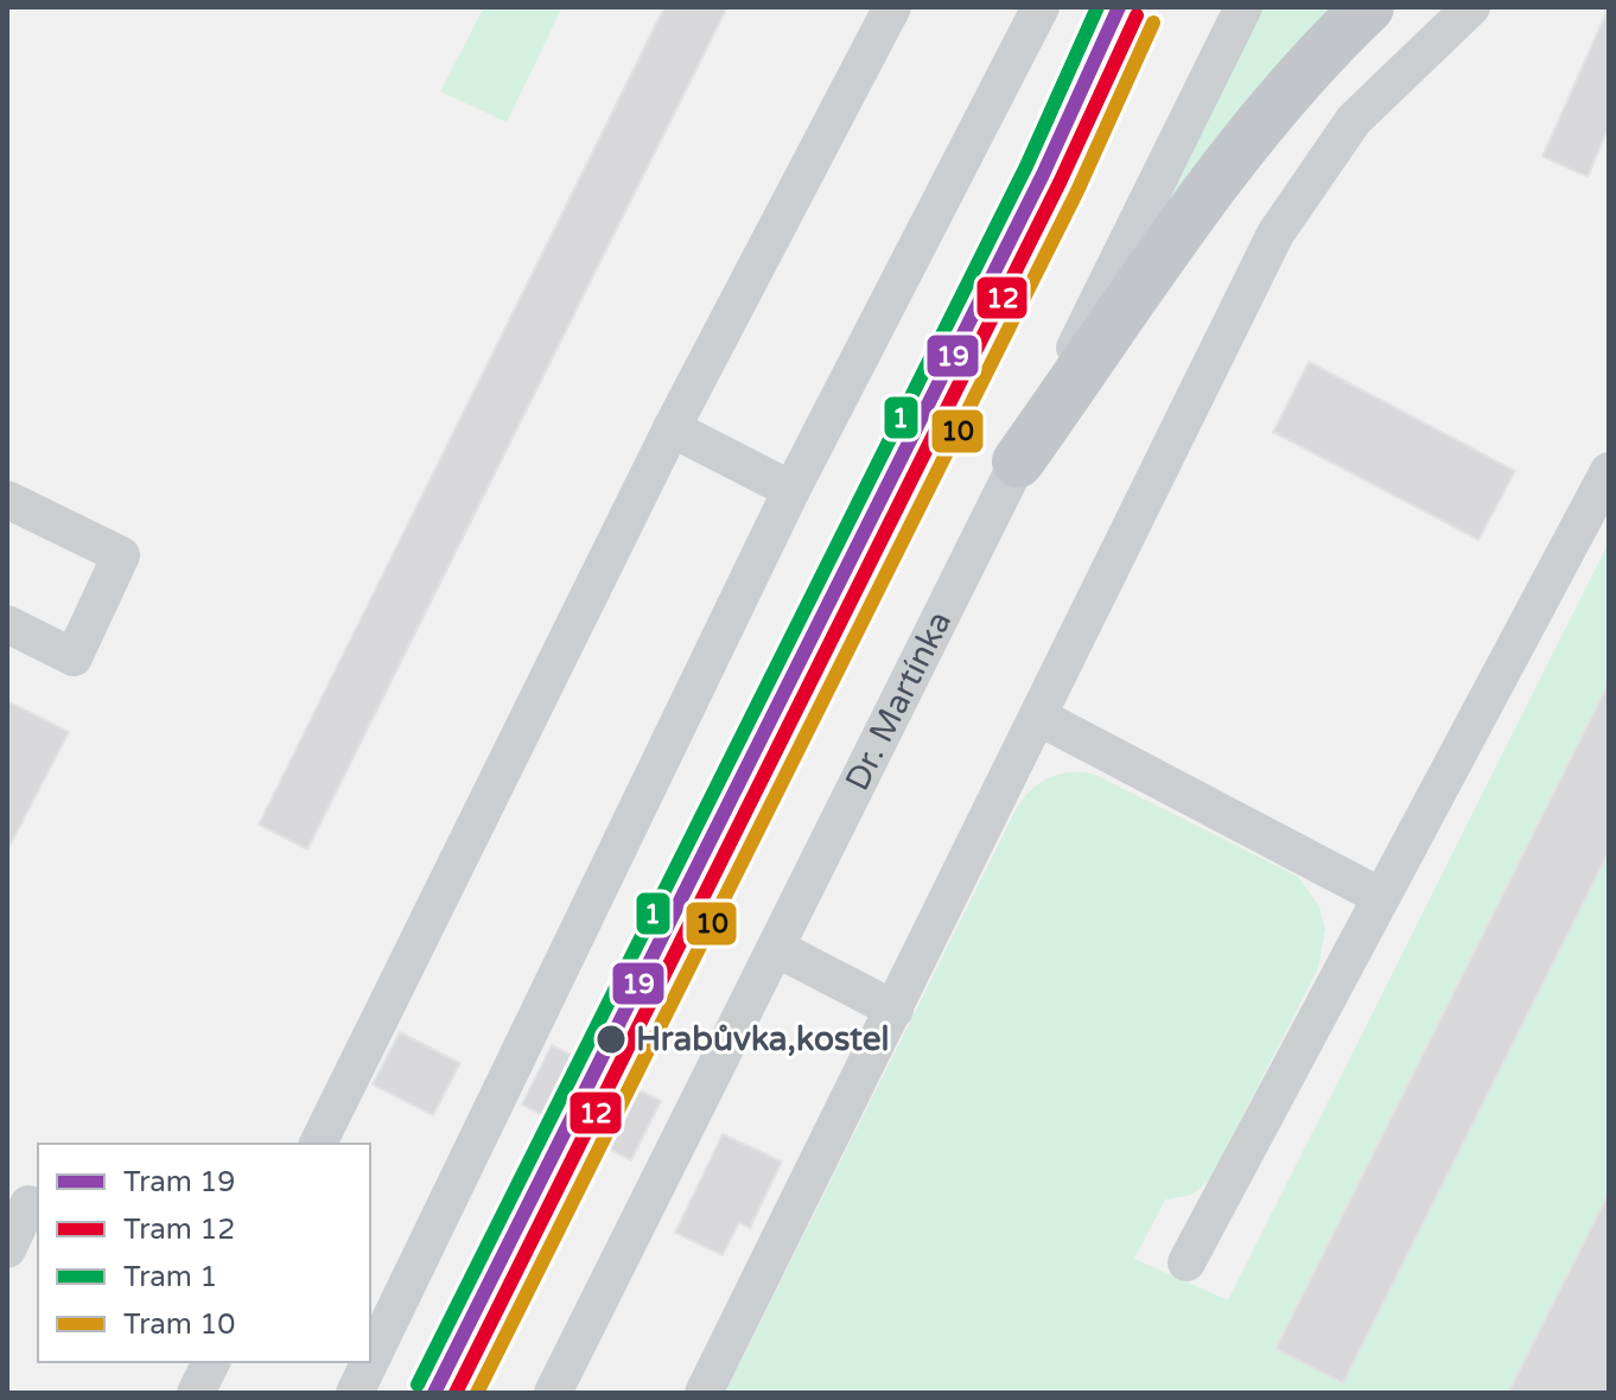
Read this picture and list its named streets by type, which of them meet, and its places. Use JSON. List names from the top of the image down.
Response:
{
  "streets": {
    "street": ["Dr. Martínka"]
  },
  "places": ["Hrabůvka,kostel"],
  "lines": [
    "tram line 19",
    "tram line 1",
    "tram line 12",
    "tram line 10"
  ],
  "legend": [
    "Tram 19",
    "Tram 12",
    "Tram 1",
    "Tram 10"
  ]
}
